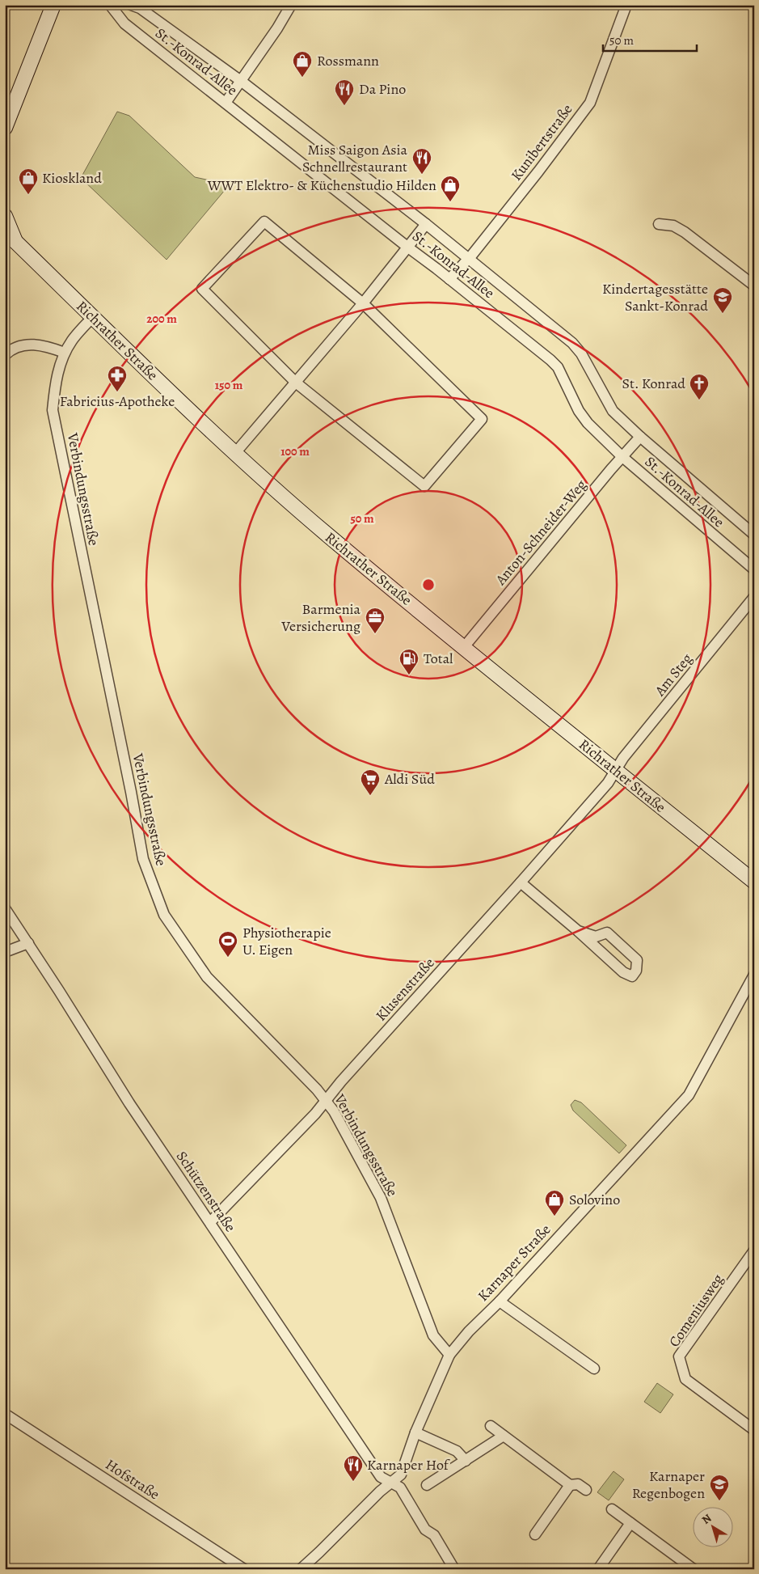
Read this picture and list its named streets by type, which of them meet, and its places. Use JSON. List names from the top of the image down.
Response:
{
  "streets": {
    "main road": ["Richrather Straße"],
    "street": [
      "St.-Konrad-Allee",
      "Kunibertstraße",
      "Verbindungsstraße",
      "Anton-Schneider-Weg",
      "Am Steg",
      "Klusenstraße",
      "Schützenstraße",
      "Karnaper Straße",
      "Comeniusweg",
      "Hofstraße"
    ]
  },
  "crossings": [
    ["St.-Konrad-Allee", "Kunibertstraße"],
    ["St.-Konrad-Allee", "Anton-Schneider-Weg"],
    ["Richrather Straße", "Verbindungsstraße"],
    ["Richrather Straße", "Anton-Schneider-Weg"],
    ["Richrather Straße", "Am Steg"],
    ["Richrather Straße", "Klusenstraße"],
    ["Verbindungsstraße", "Klusenstraße"],
    ["Verbindungsstraße", "Karnaper Straße"],
    ["Am Steg", "Klusenstraße"],
    ["Klusenstraße", "Schützenstraße"],
    ["Schützenstraße", "Karnaper Straße"]
  ],
  "places": {
    "shop": [
      "Rossmann",
      "Kioskland",
      "WWT Elektro- & Küchenstudio Hilden",
      "Solovino"
    ],
    "restaurant": ["Da Pino", "Miss Saigon Asia Schnellrestaurant", "Karnaper Hof"],
    "school or university": ["Kindertagesstätte Sankt-Konrad", "Karnaper Regenbogen"],
    "pharmacy": ["Fabricius-Apotheke"],
    "church": ["St. Konrad"],
    "office": ["Barmenia Versicherung"],
    "fuel station": ["Total"],
    "supermarket": ["Aldi Süd"],
    "sports": ["Physiotherapie U. Eigen"]
  },
  "scale_bar": "50 m",
  "north": "top left",
  "rings": [
    "200 m",
    "150 m",
    "100 m",
    "50 m"
  ]
}
